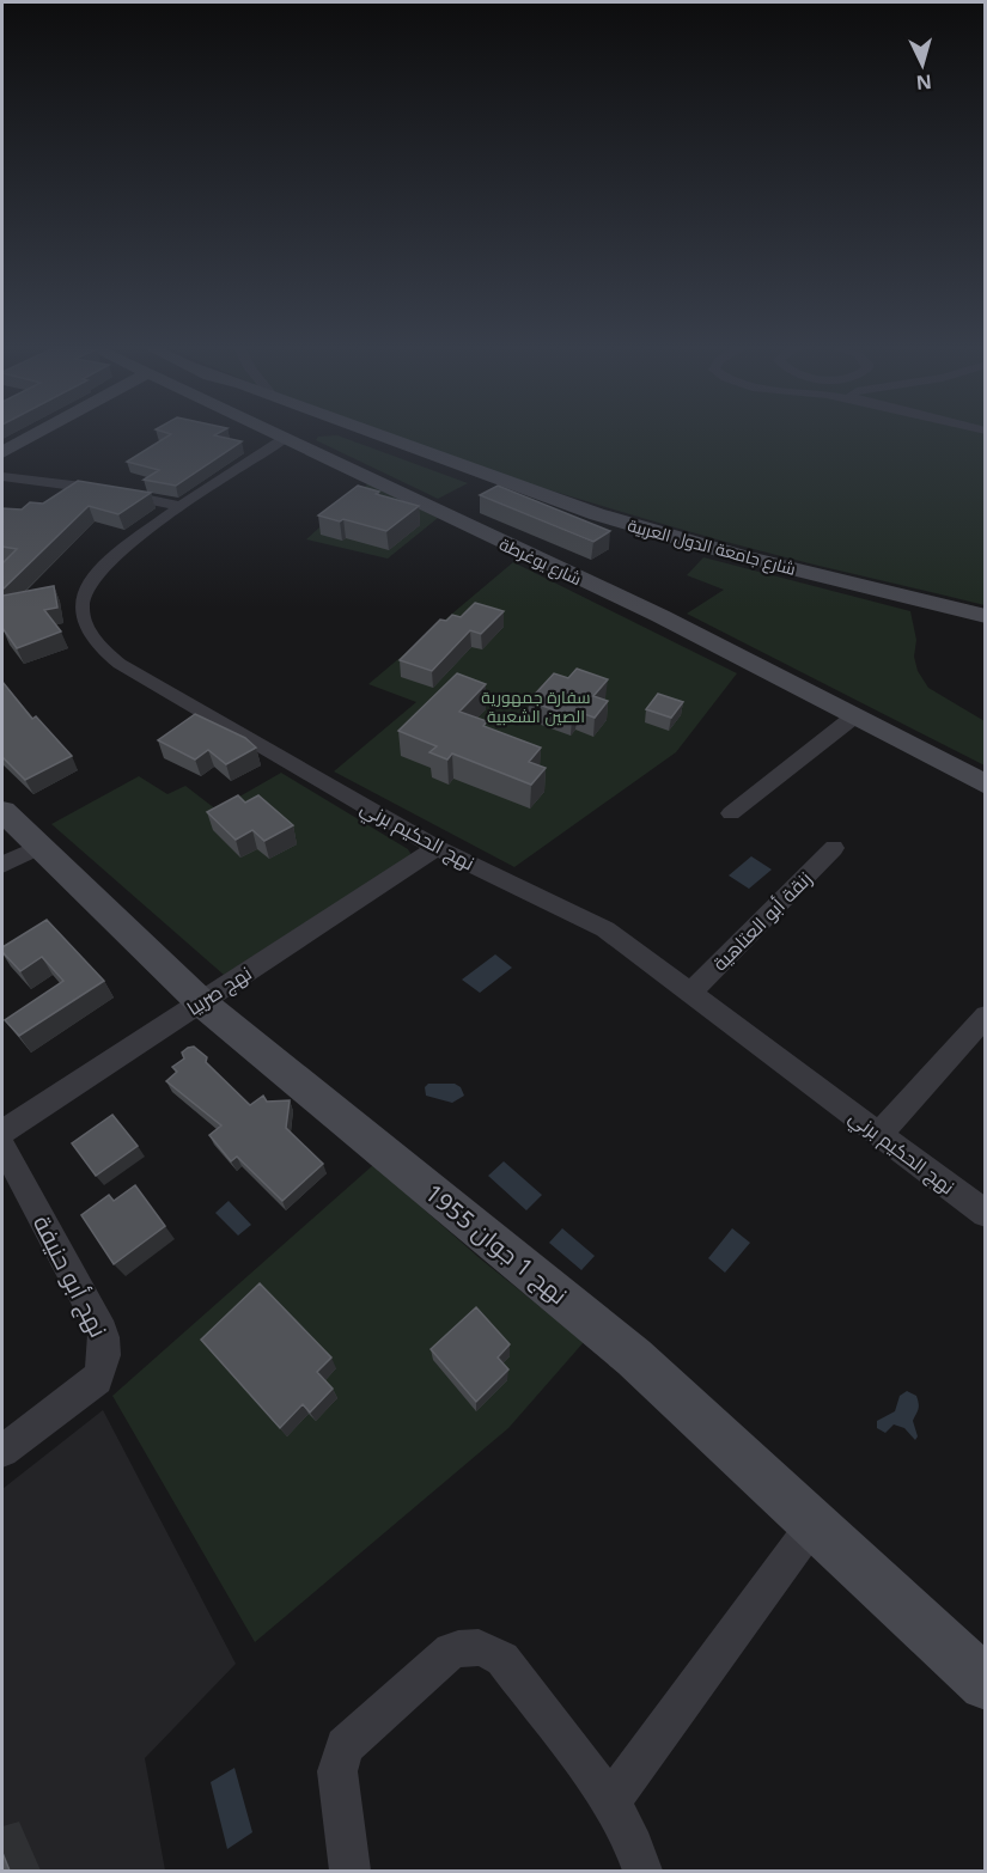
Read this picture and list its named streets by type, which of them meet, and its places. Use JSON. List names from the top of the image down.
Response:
{
  "streets": {
    "street": [
      "شارع جامعة الدول العربية",
      "شارع يوغرطة",
      "نهج الحكيم برني",
      "زنقة أبو العتاهية",
      "نهج صربيا",
      "نهج 1 جوان 1955",
      "نهج أبو حنيفة"
    ]
  },
  "crossings": [
    ["شارع يوغرطة", "نهج الحكيم برني"],
    ["نهج الحكيم برني", "زنقة أبو العتاهية"],
    ["نهج الحكيم برني", "نهج صربيا"],
    ["نهج صربيا", "نهج 1 جوان 1955"]
  ],
  "parks": ["سفارة جمهورية الصين الشعبية"],
  "north": "bottom"
}
